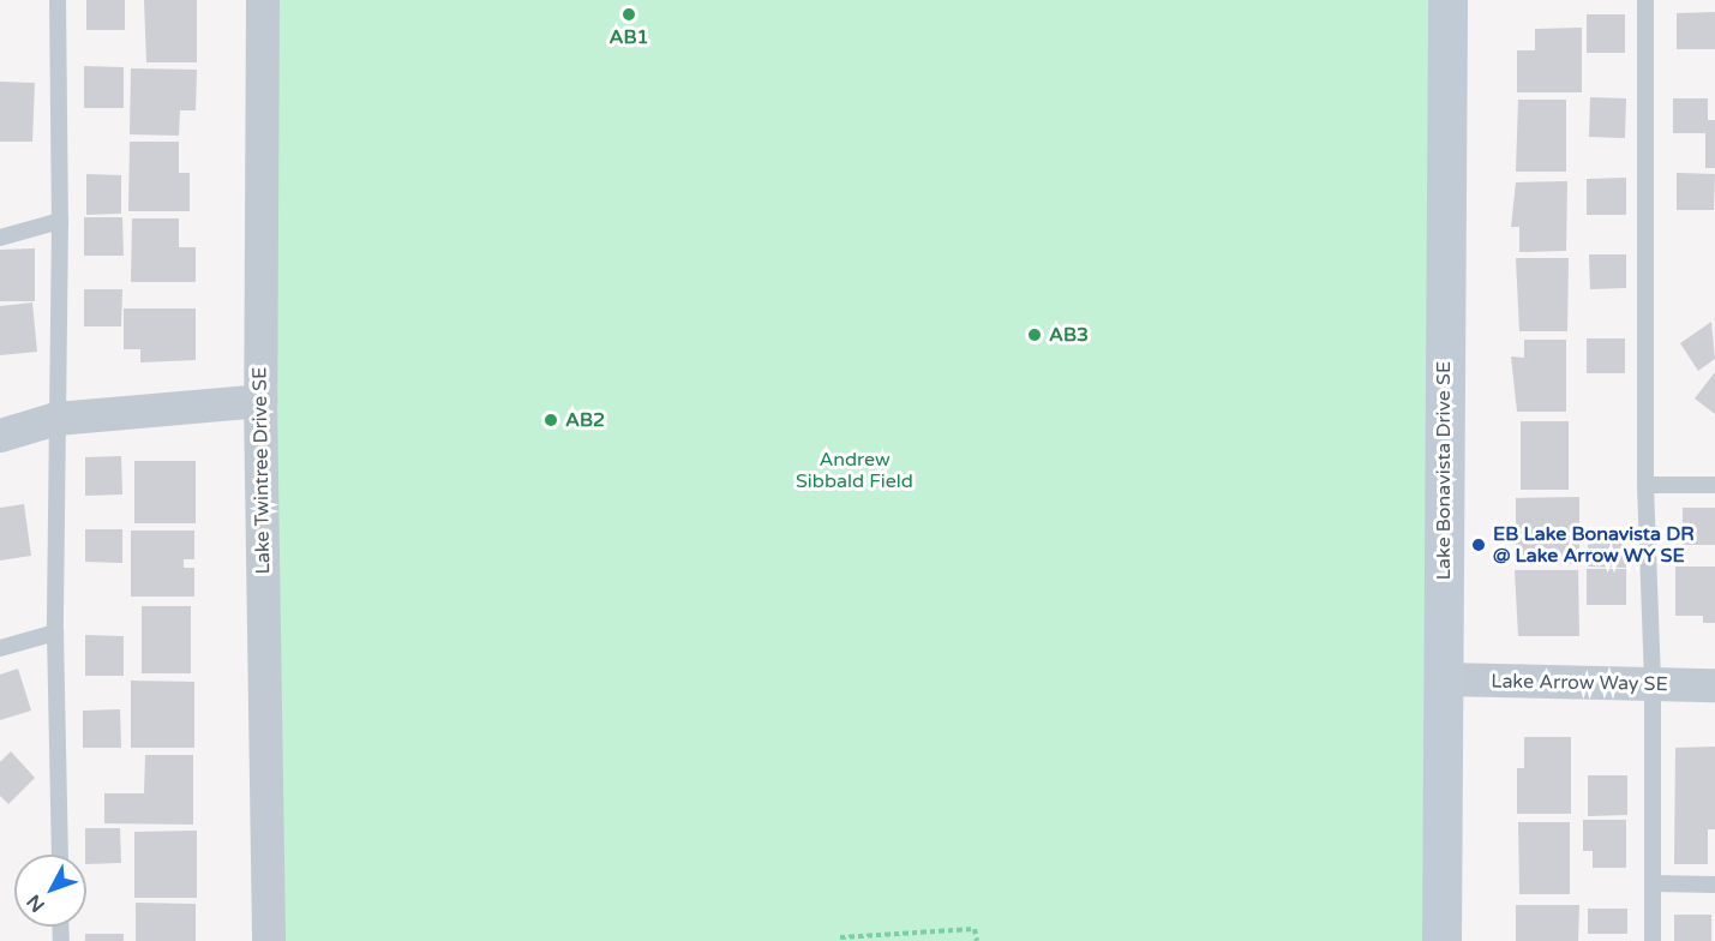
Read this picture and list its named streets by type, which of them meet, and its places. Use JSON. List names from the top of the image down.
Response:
{
  "streets": {
    "street": ["Lake Twintree Drive SE", "Lake Bonavista Drive SE", "Lake Arrow Way SE"]
  },
  "crossings": [
    ["Lake Bonavista Drive SE", "Lake Arrow Way SE"]
  ],
  "parks": ["Andrew Sibbald Field"],
  "places": [
    "AB1",
    "AB3",
    "AB2",
    "EB Lake Bonavista DR @ Lake Arrow WY SE"
  ],
  "north": "bottom left"
}
